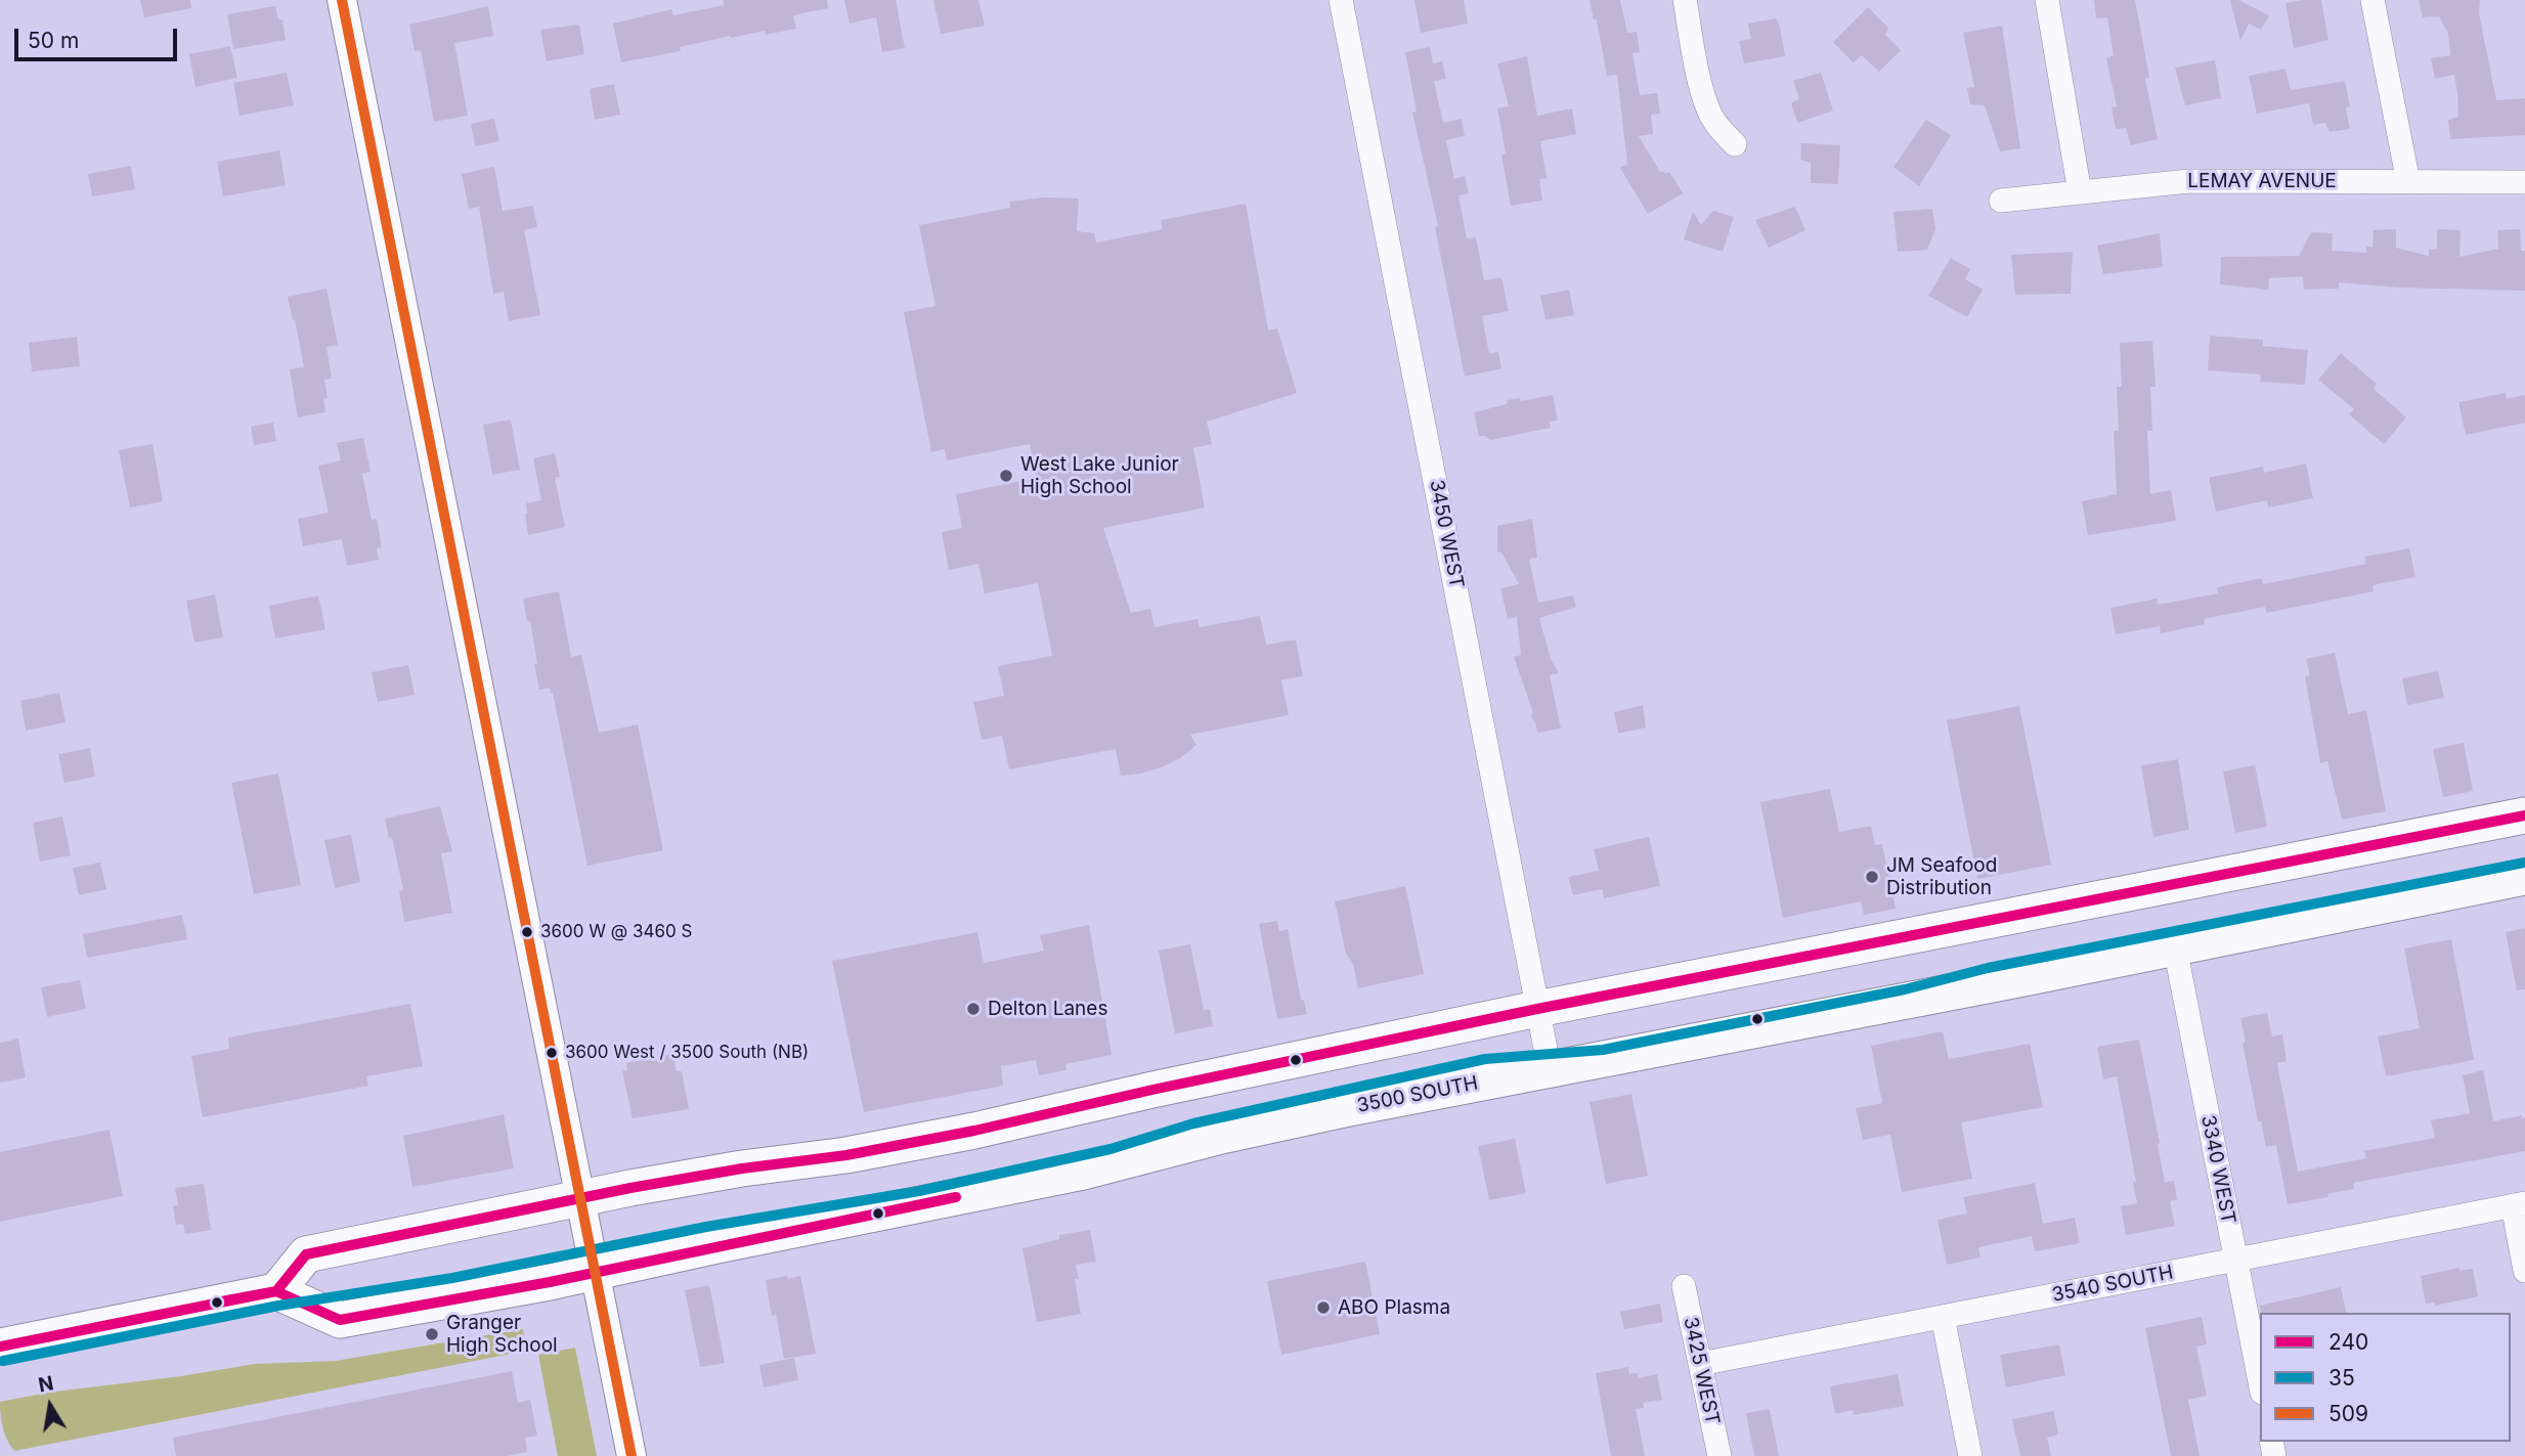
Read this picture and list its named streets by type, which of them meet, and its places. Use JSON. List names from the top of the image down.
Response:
{
  "streets": {
    "main road": ["3500 SOUTH"],
    "street": [
      "LEMAY AVENUE",
      "3450 WEST",
      "3340 WEST",
      "3540 SOUTH",
      "3425 WEST"
    ]
  },
  "crossings": [
    ["3450 WEST", "3500 SOUTH"],
    ["3500 SOUTH", "3340 WEST"],
    ["3340 WEST", "3540 SOUTH"],
    ["3540 SOUTH", "3425 WEST"]
  ],
  "places": [
    "West Lake Junior High School",
    "JM Seafood Distribution",
    "3600 W @ 3460 S",
    "Delton Lanes",
    "3600 West / 3500 South (NB)",
    "ABO Plasma",
    "Granger High School"
  ],
  "lines": ["transit line 509", "transit line 240", "transit line 35"],
  "legend": ["240", "35", "509"],
  "scale_bar": "50 m",
  "north": "top"
}
